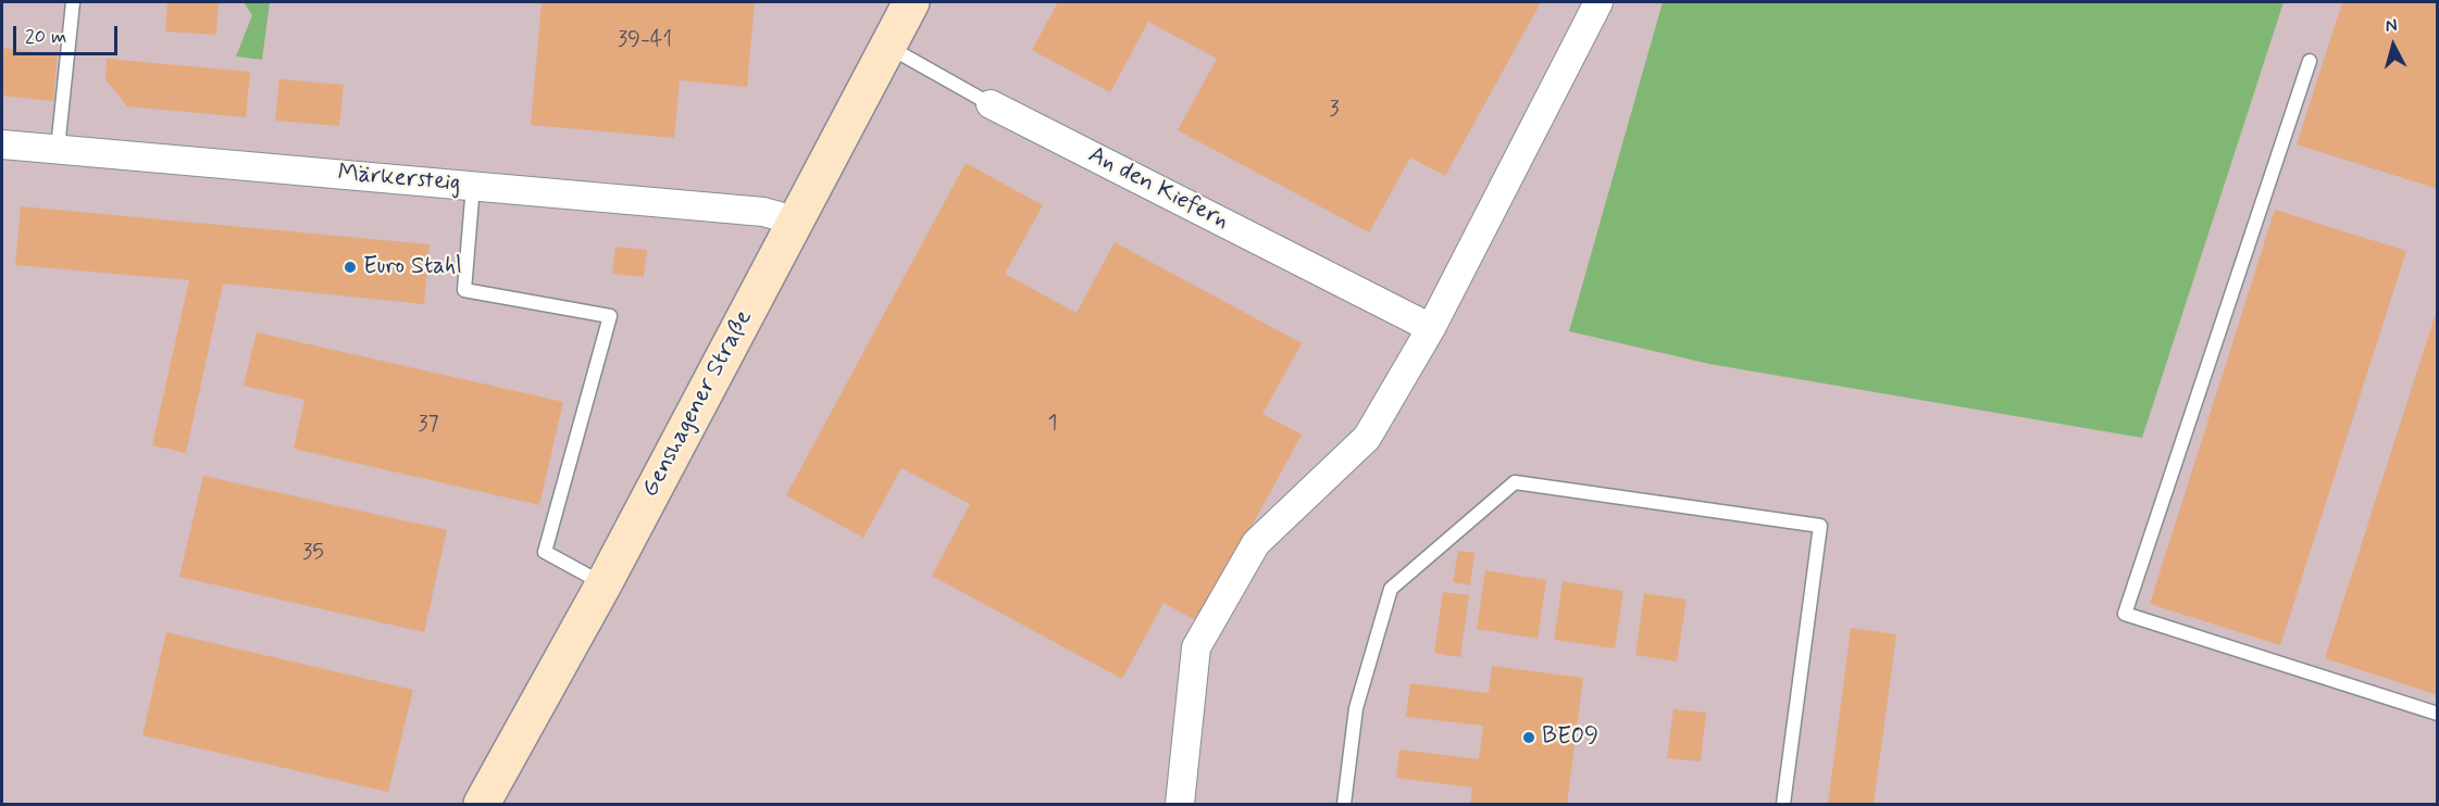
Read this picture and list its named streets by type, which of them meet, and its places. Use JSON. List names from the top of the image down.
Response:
{
  "streets": {
    "main road": ["Genshagener Straße"],
    "street": ["Märkersteig", "An den Kiefern"]
  },
  "crossings": [
    ["Märkersteig", "Genshagener Straße"],
    ["An den Kiefern", "Genshagener Straße"]
  ],
  "places": ["Euro Stahl", "BE09"],
  "house_numbers": [
    "39-41",
    "3",
    "1",
    "37",
    "35"
  ],
  "scale_bar": "20 m",
  "north": "top"
}
